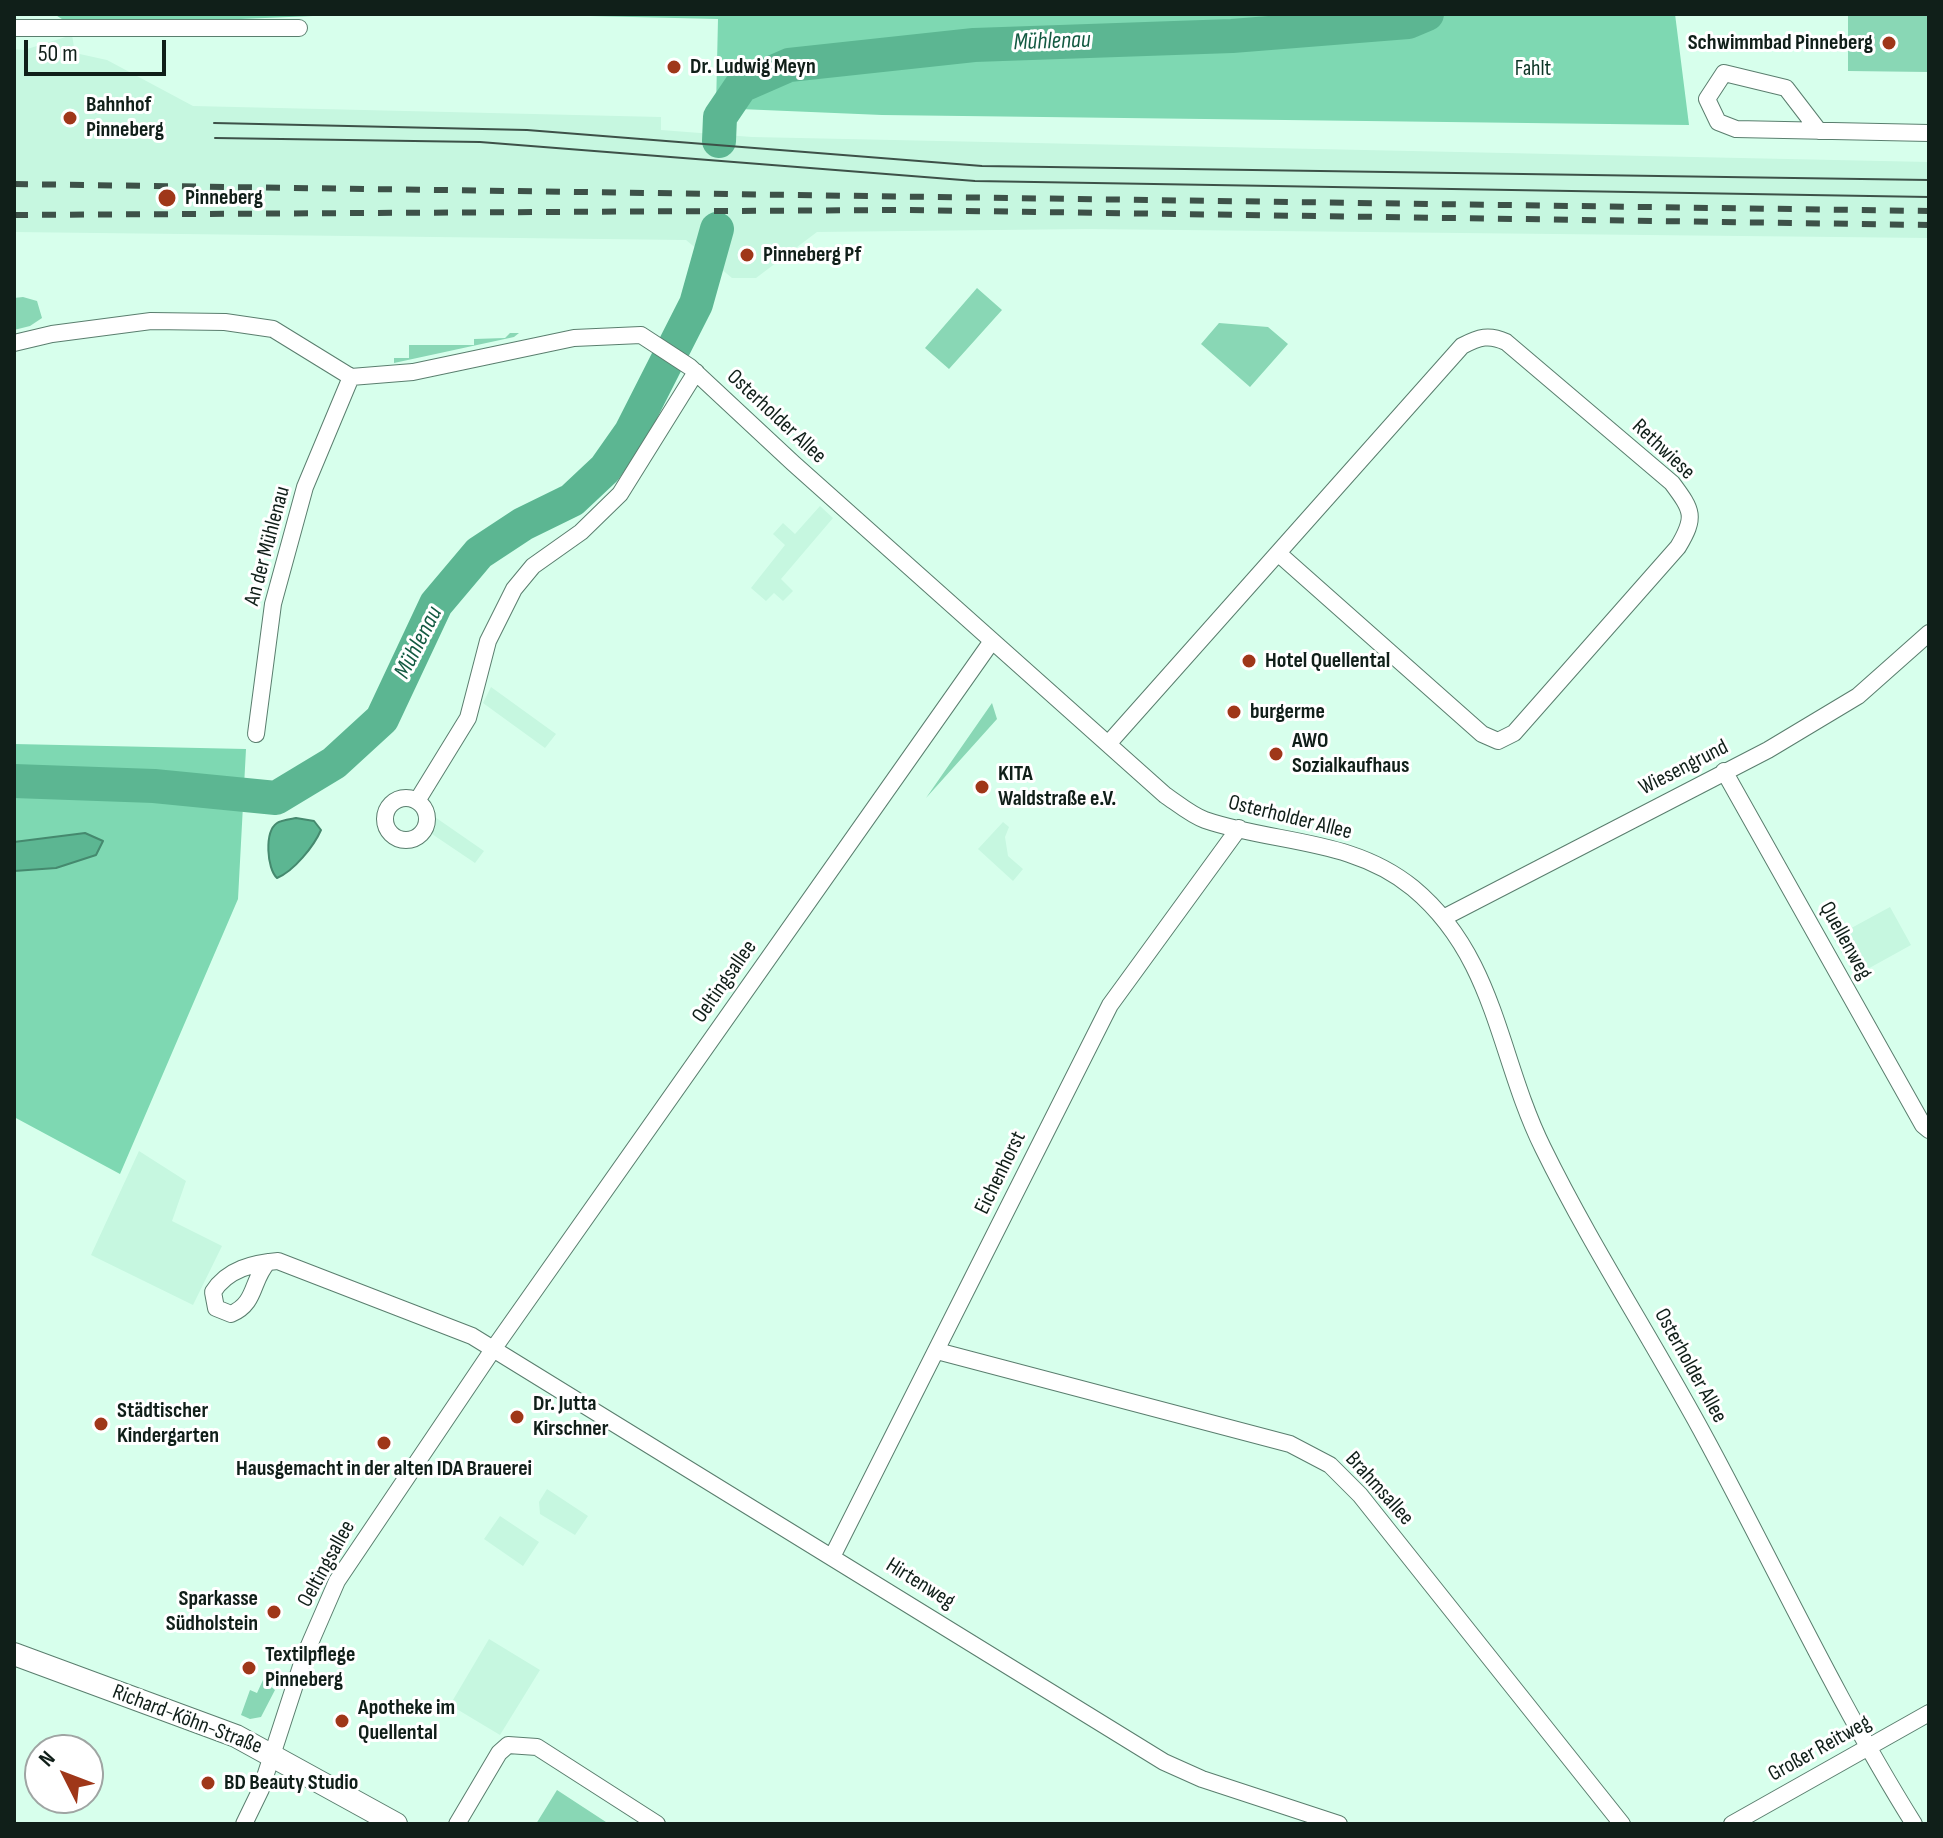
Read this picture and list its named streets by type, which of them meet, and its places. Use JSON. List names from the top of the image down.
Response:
{
  "streets": {
    "street": [
      "Osterholder Allee",
      "Rethwiese",
      "An der Mühlenau",
      "Wiesengrund",
      "Quellenweg",
      "Oeltingsallee",
      "Eichenhorst",
      "Brahmsallee",
      "Hirtenweg",
      "Richard-Köhn-Straße",
      "Großer Reitweg"
    ]
  },
  "crossings": [
    ["Osterholder Allee", "Rethwiese"],
    ["Osterholder Allee", "An der Mühlenau"],
    ["Osterholder Allee", "Wiesengrund"],
    ["Osterholder Allee", "Oeltingsallee"],
    ["Osterholder Allee", "Eichenhorst"],
    ["Osterholder Allee", "Großer Reitweg"],
    ["Wiesengrund", "Quellenweg"],
    ["Oeltingsallee", "Hirtenweg"],
    ["Oeltingsallee", "Richard-Köhn-Straße"],
    ["Eichenhorst", "Brahmsallee"],
    ["Eichenhorst", "Hirtenweg"]
  ],
  "water": ["Mühlenau"],
  "parks": ["Fahlt"],
  "places": [
    "Schwimmbad Pinneberg",
    "Dr. Ludwig Meyn",
    "Bahnhof Pinneberg",
    "Pinneberg",
    "Pinneberg Pf",
    "Hotel Quellental",
    "burgerme",
    "AWO Sozialkaufhaus",
    "KITA Waldstraße e.V.",
    "Dr. Jutta Kirschner",
    "Städtischer Kindergarten",
    "Hausgemacht in der alten IDA Brauerei",
    "Sparkasse Südholstein",
    "Textilpflege Pinneberg",
    "Apotheke im Quellental",
    "BD Beauty Studio"
  ],
  "scale_bar": "50 m",
  "north": "top left"
}
